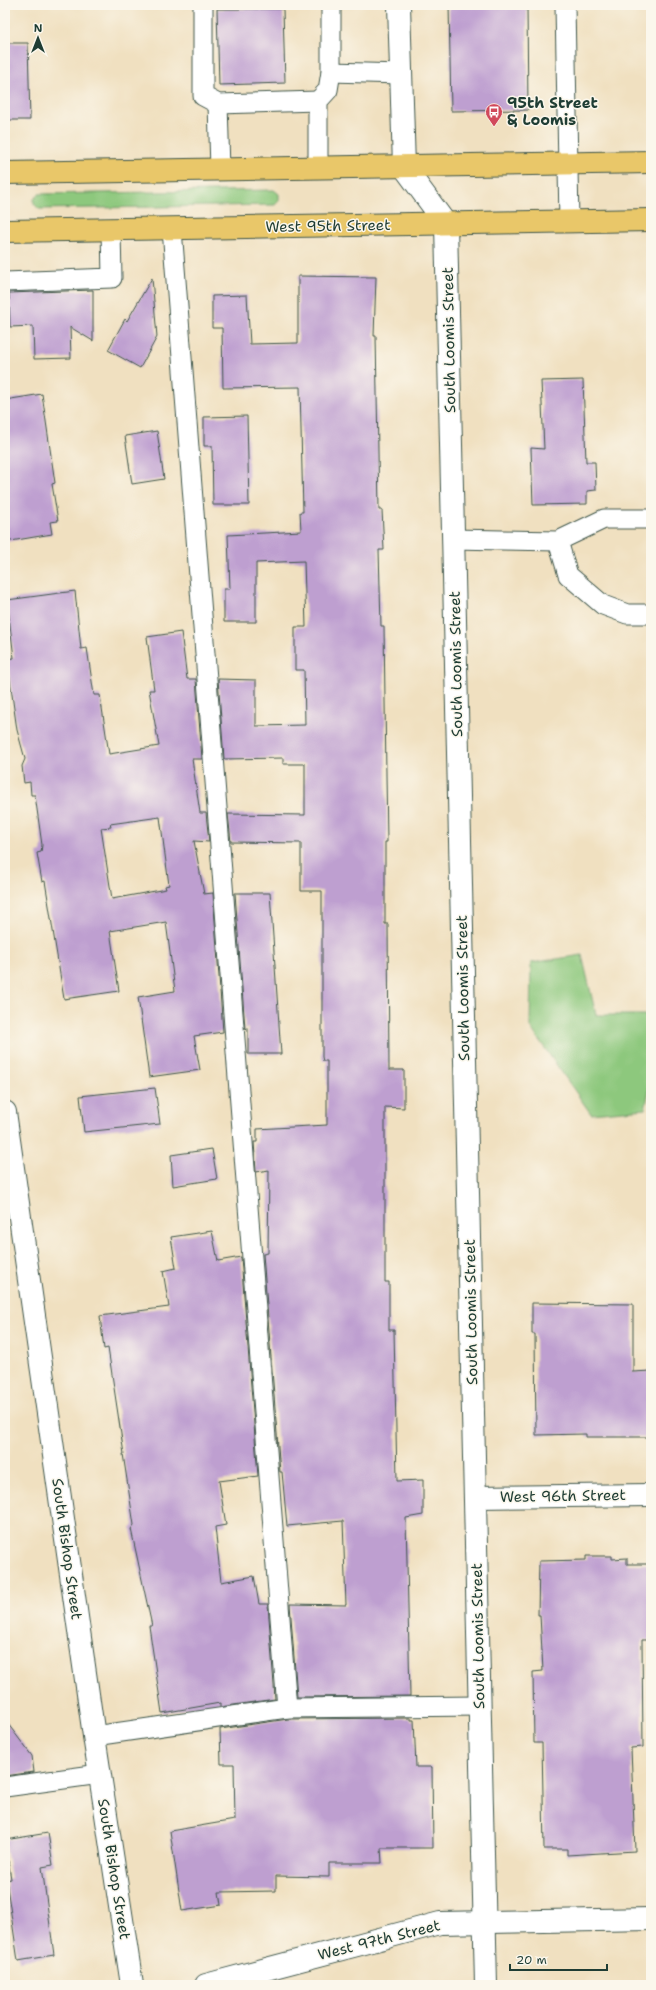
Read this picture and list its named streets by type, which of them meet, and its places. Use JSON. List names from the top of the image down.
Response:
{
  "streets": {
    "main road": ["West 95th Street"],
    "street": [
      "South Loomis Street",
      "West 96th Street",
      "South Bishop Street",
      "West 97th Street"
    ]
  },
  "crossings": [
    ["West 95th Street", "South Loomis Street"],
    ["South Loomis Street", "West 96th Street"],
    ["South Loomis Street", "West 97th Street"]
  ],
  "places": {
    "bus stop": ["95th Street & Loomis"]
  },
  "scale_bar": "20 m",
  "north": "top"
}
